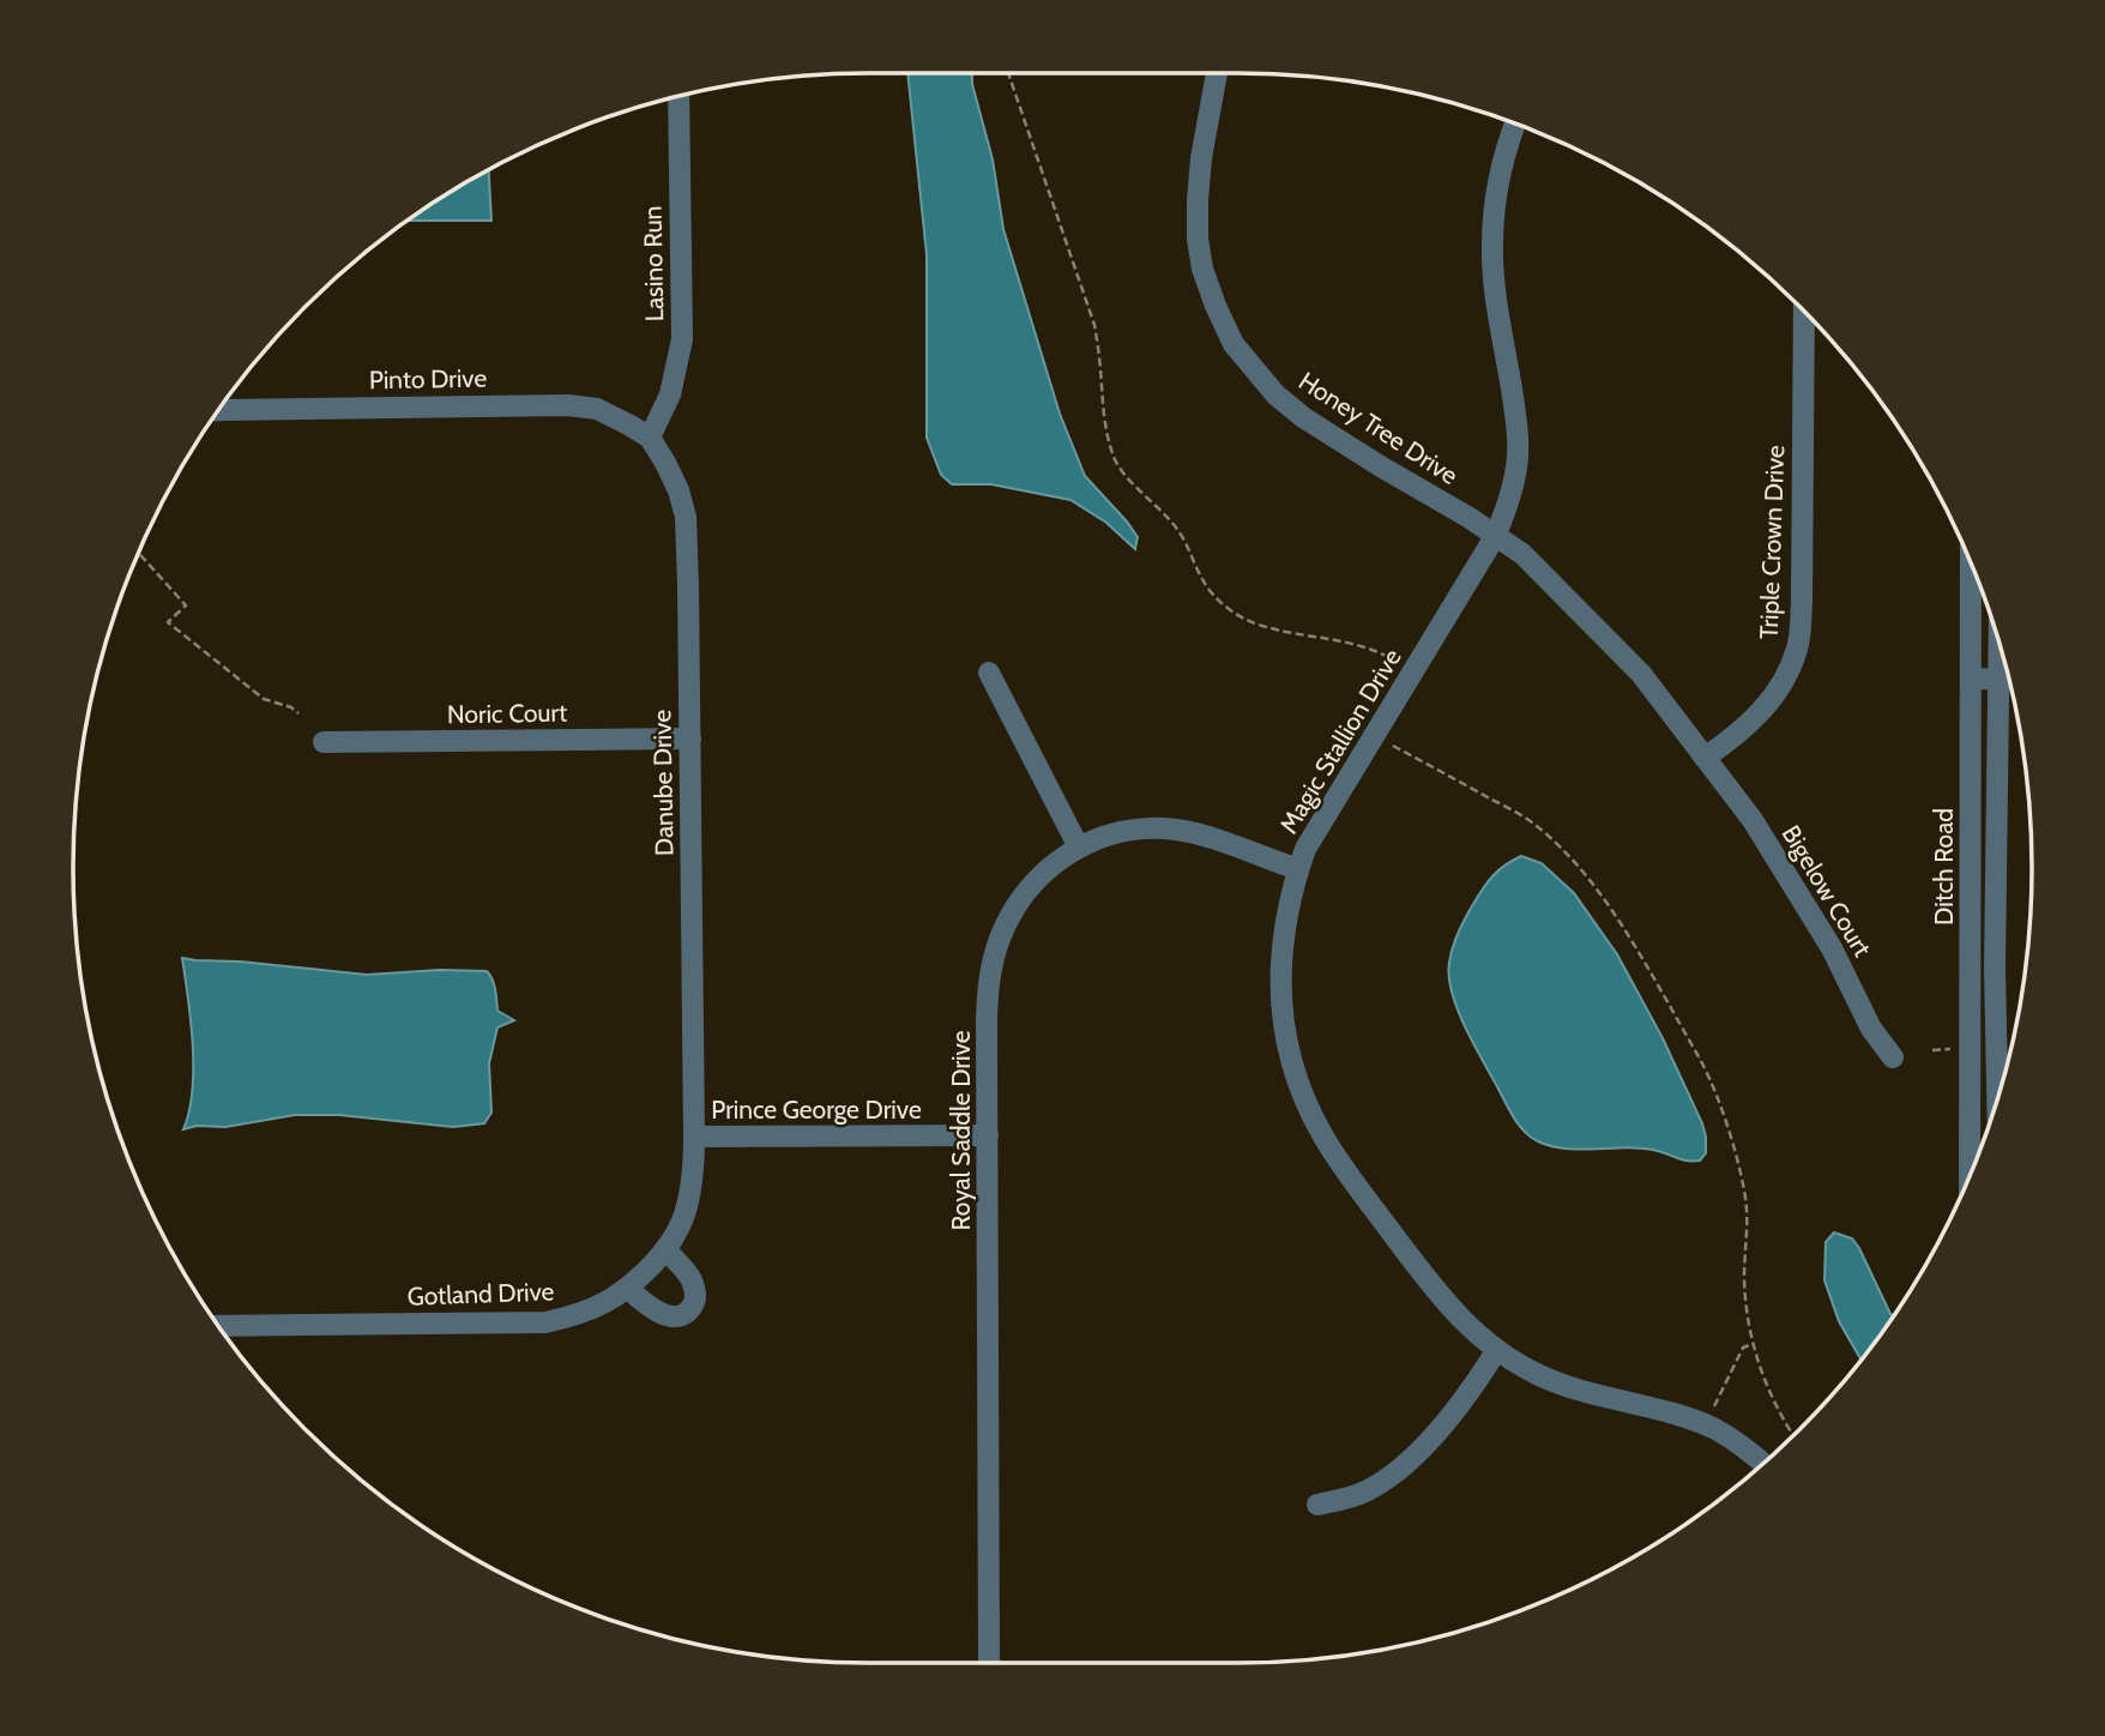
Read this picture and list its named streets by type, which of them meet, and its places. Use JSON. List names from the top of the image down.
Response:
{
  "streets": {
    "street": [
      "Lasino Run",
      "Pinto Drive",
      "Honey Tree Drive",
      "Triple Crown Drive",
      "Noric Court",
      "Magic Stallion Drive",
      "Danube Drive",
      "Ditch Road",
      "Bigelow Court",
      "Prince George Drive",
      "Royal Saddle Drive",
      "Gotland Drive"
    ]
  },
  "crossings": [
    ["Lasino Run", "Pinto Drive"],
    ["Lasino Run", "Danube Drive"],
    ["Pinto Drive", "Danube Drive"],
    ["Honey Tree Drive", "Triple Crown Drive"],
    ["Honey Tree Drive", "Magic Stallion Drive"],
    ["Honey Tree Drive", "Bigelow Court"],
    ["Triple Crown Drive", "Bigelow Court"],
    ["Noric Court", "Danube Drive"],
    ["Magic Stallion Drive", "Royal Saddle Drive"],
    ["Danube Drive", "Prince George Drive"],
    ["Danube Drive", "Gotland Drive"],
    ["Prince George Drive", "Royal Saddle Drive"],
    ["Prince George Drive", "Gotland Drive"]
  ]
}
